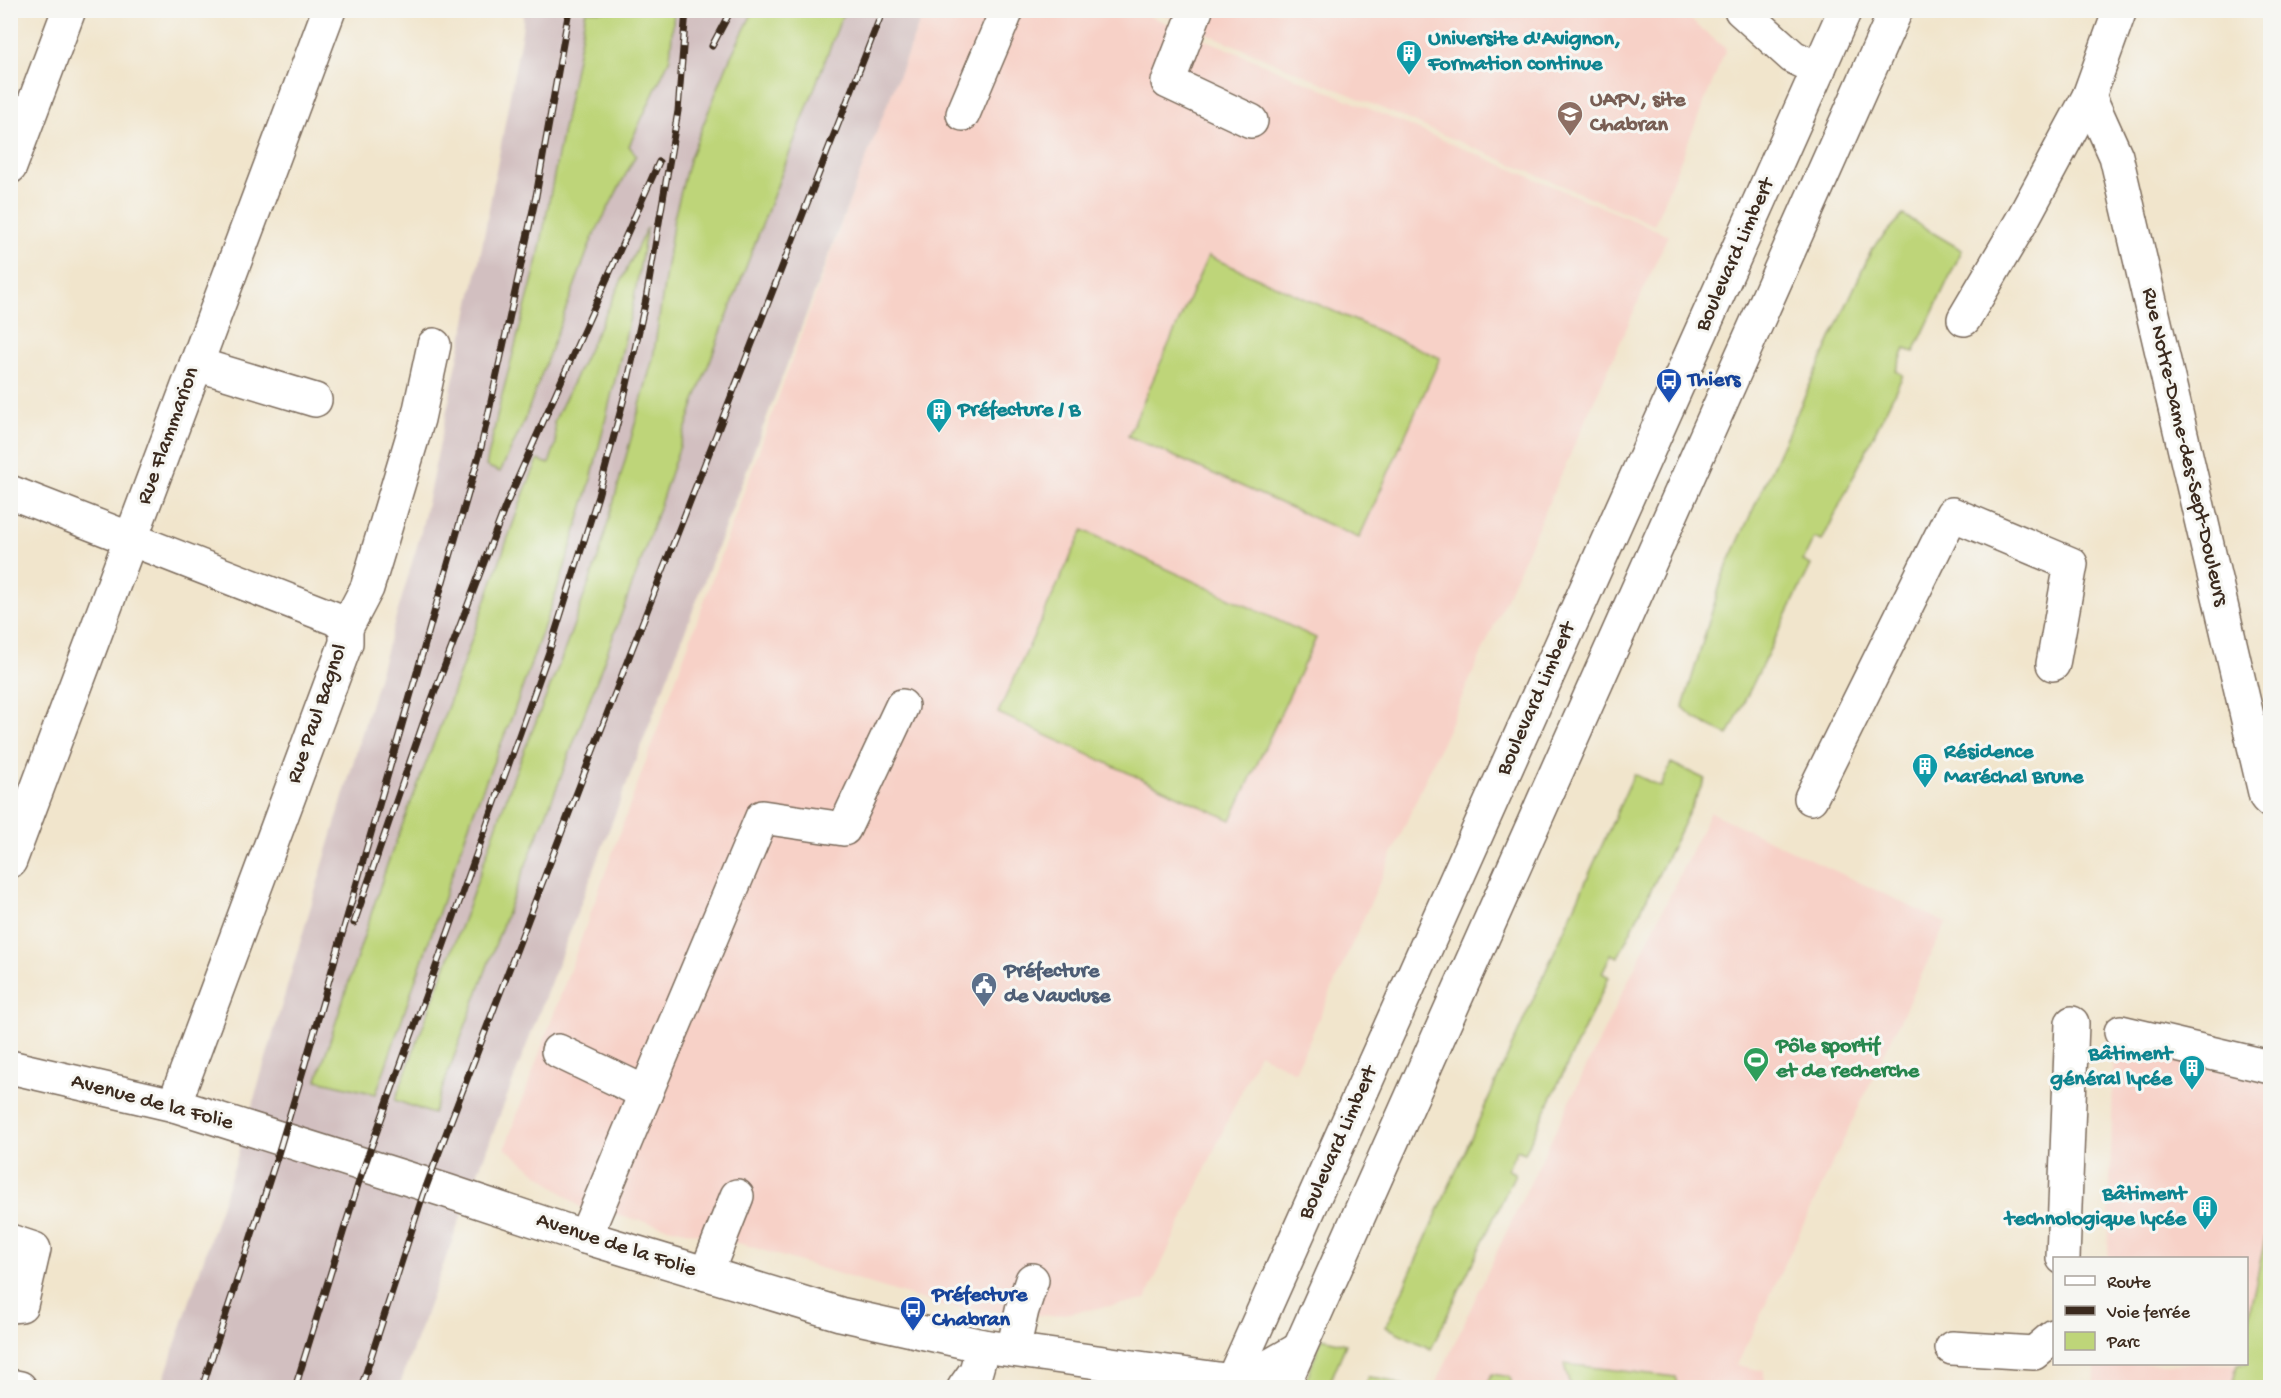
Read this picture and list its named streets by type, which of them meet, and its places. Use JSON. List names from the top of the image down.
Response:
{
  "streets": {
    "main road": [
      "Boulevard Limbert",
      "Rue Flammarion",
      "Rue Notre-Dame-des-Sept-Douleurs",
      "Rue Paul Bagnol",
      "Avenue de la Folie"
    ]
  },
  "crossings": [
    ["Boulevard Limbert", "Avenue de la Folie"],
    ["Rue Flammarion", "Rue Paul Bagnol"],
    ["Rue Paul Bagnol", "Avenue de la Folie"]
  ],
  "places": {
    "building": [
      "Universite d'Avignon, Formation continue",
      "Préfecture / B",
      "Résidence Maréchal Brune",
      "Bâtiment général lycée",
      "Bâtiment technologique lycée"
    ],
    "school or university": ["UAPV, site Chabran"],
    "bus stop": ["Thiers", "Préfecture Chabran"],
    "public building": ["Préfecture de Vaucluse"],
    "sports": ["Pôle sportif et de recherche"]
  },
  "legend": ["Route", "Voie ferrée", "Parc"]
}
